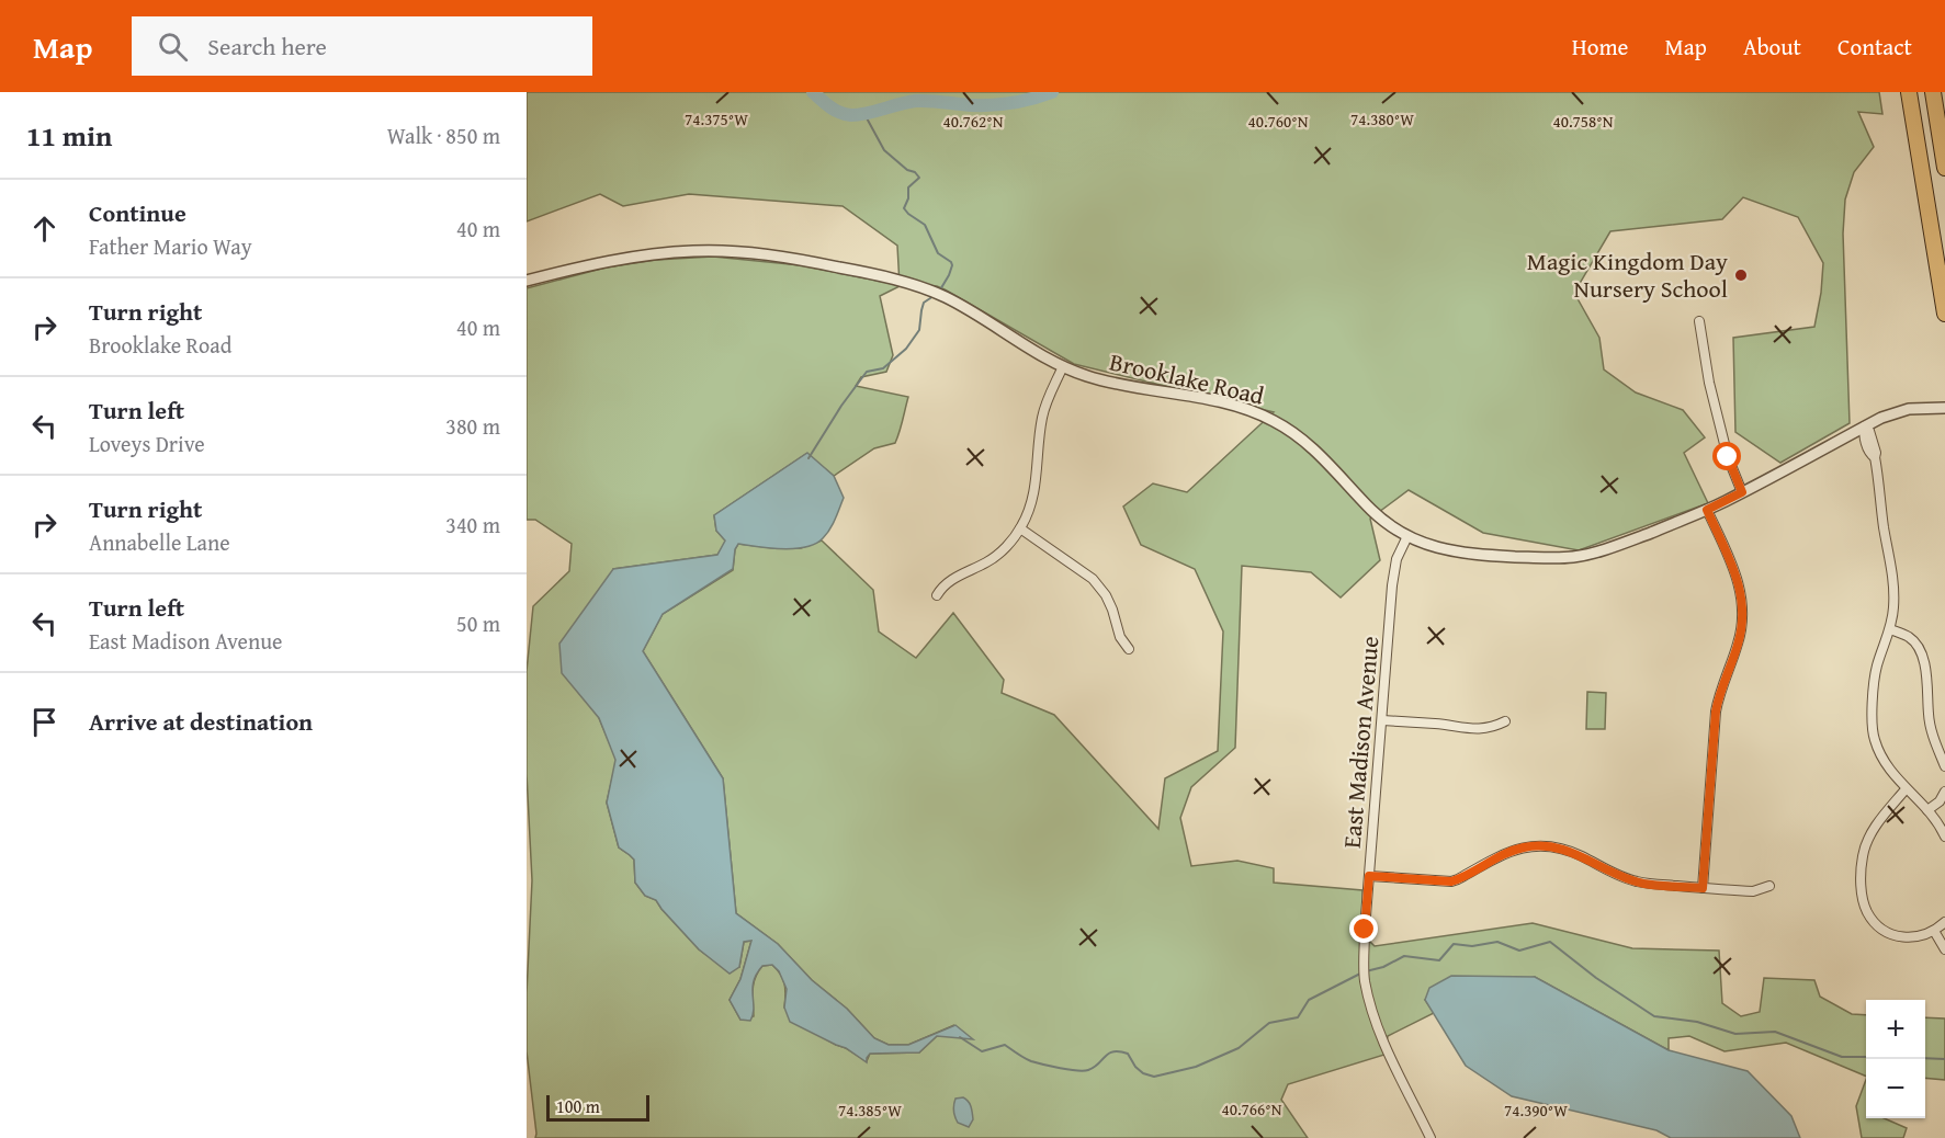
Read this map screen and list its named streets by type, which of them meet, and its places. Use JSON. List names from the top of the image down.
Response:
{
  "streets": {
    "street": ["Brooklake Road", "East Madison Avenue"]
  },
  "crossings": [
    ["Brooklake Road", "East Madison Avenue"]
  ],
  "places": ["Magic Kingdom Day Nursery School"],
  "scale_bar": "100 m",
  "page": {
    "header": "Map",
    "search": "Search here",
    "nav": [
      "Home",
      "Map",
      "About",
      "Contact"
    ],
    "heading": ["11 min", "Walk · 850 m"],
    "list": [
      ["Continue", "Father Mario Way", "40 m"],
      ["Turn right", "Brooklake Road", "40 m"],
      ["Turn left", "Loveys Drive", "380 m"],
      ["Turn right", "Annabelle Lane", "340 m"],
      ["Turn left", "East Madison Avenue", "50 m"],
      "Arrive at destination"
    ],
    "map_buttons": ["+", "−"],
    "scale": "100 m"
  },
  "coordinates": [
    "74.375°W",
    "74.380°W",
    "40.760°N",
    "40.758°N",
    "40.762°N",
    "40.766°N",
    "74.385°W",
    "74.390°W"
  ]
}
